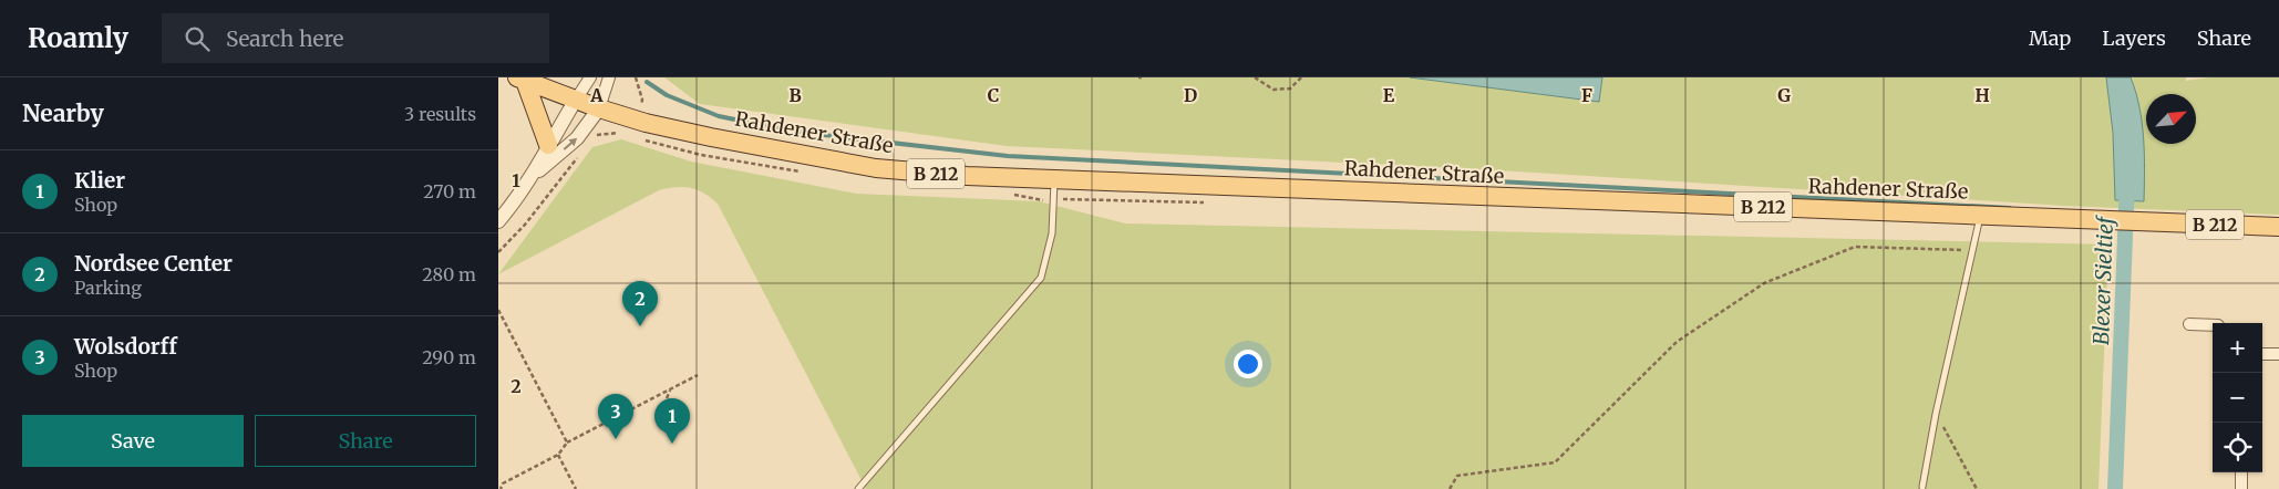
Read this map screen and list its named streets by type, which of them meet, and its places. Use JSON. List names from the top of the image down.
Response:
{
  "streets": {
    "main road": ["Rahdener Straße", "B 212"]
  },
  "crossings": [
    ["Rahdener Straße", "B 212"]
  ],
  "water": ["Blexer Sieltief"],
  "north": "top right",
  "page": {
    "header": "Roamly",
    "search": "Search here",
    "nav": ["Map", "Layers", "Share"],
    "heading": ["Nearby", "3 results"],
    "list": [
      {
        "mark": "1",
        "name": "Klier",
        "note": "Shop",
        "value": "270 m"
      },
      {
        "mark": "2",
        "name": "Nordsee Center",
        "note": "Parking",
        "value": "280 m"
      },
      {
        "mark": "3",
        "name": "Wolsdorff",
        "note": "Shop",
        "value": "290 m"
      }
    ],
    "pins": ["2", "3", "1"],
    "map_buttons": ["+", "−"],
    "buttons": ["Save", "Share"]
  },
  "grid": {
    "columns": [
      "A",
      "B",
      "C",
      "D",
      "E",
      "F",
      "G",
      "H"
    ],
    "rows": ["1", "2"]
  }
}
